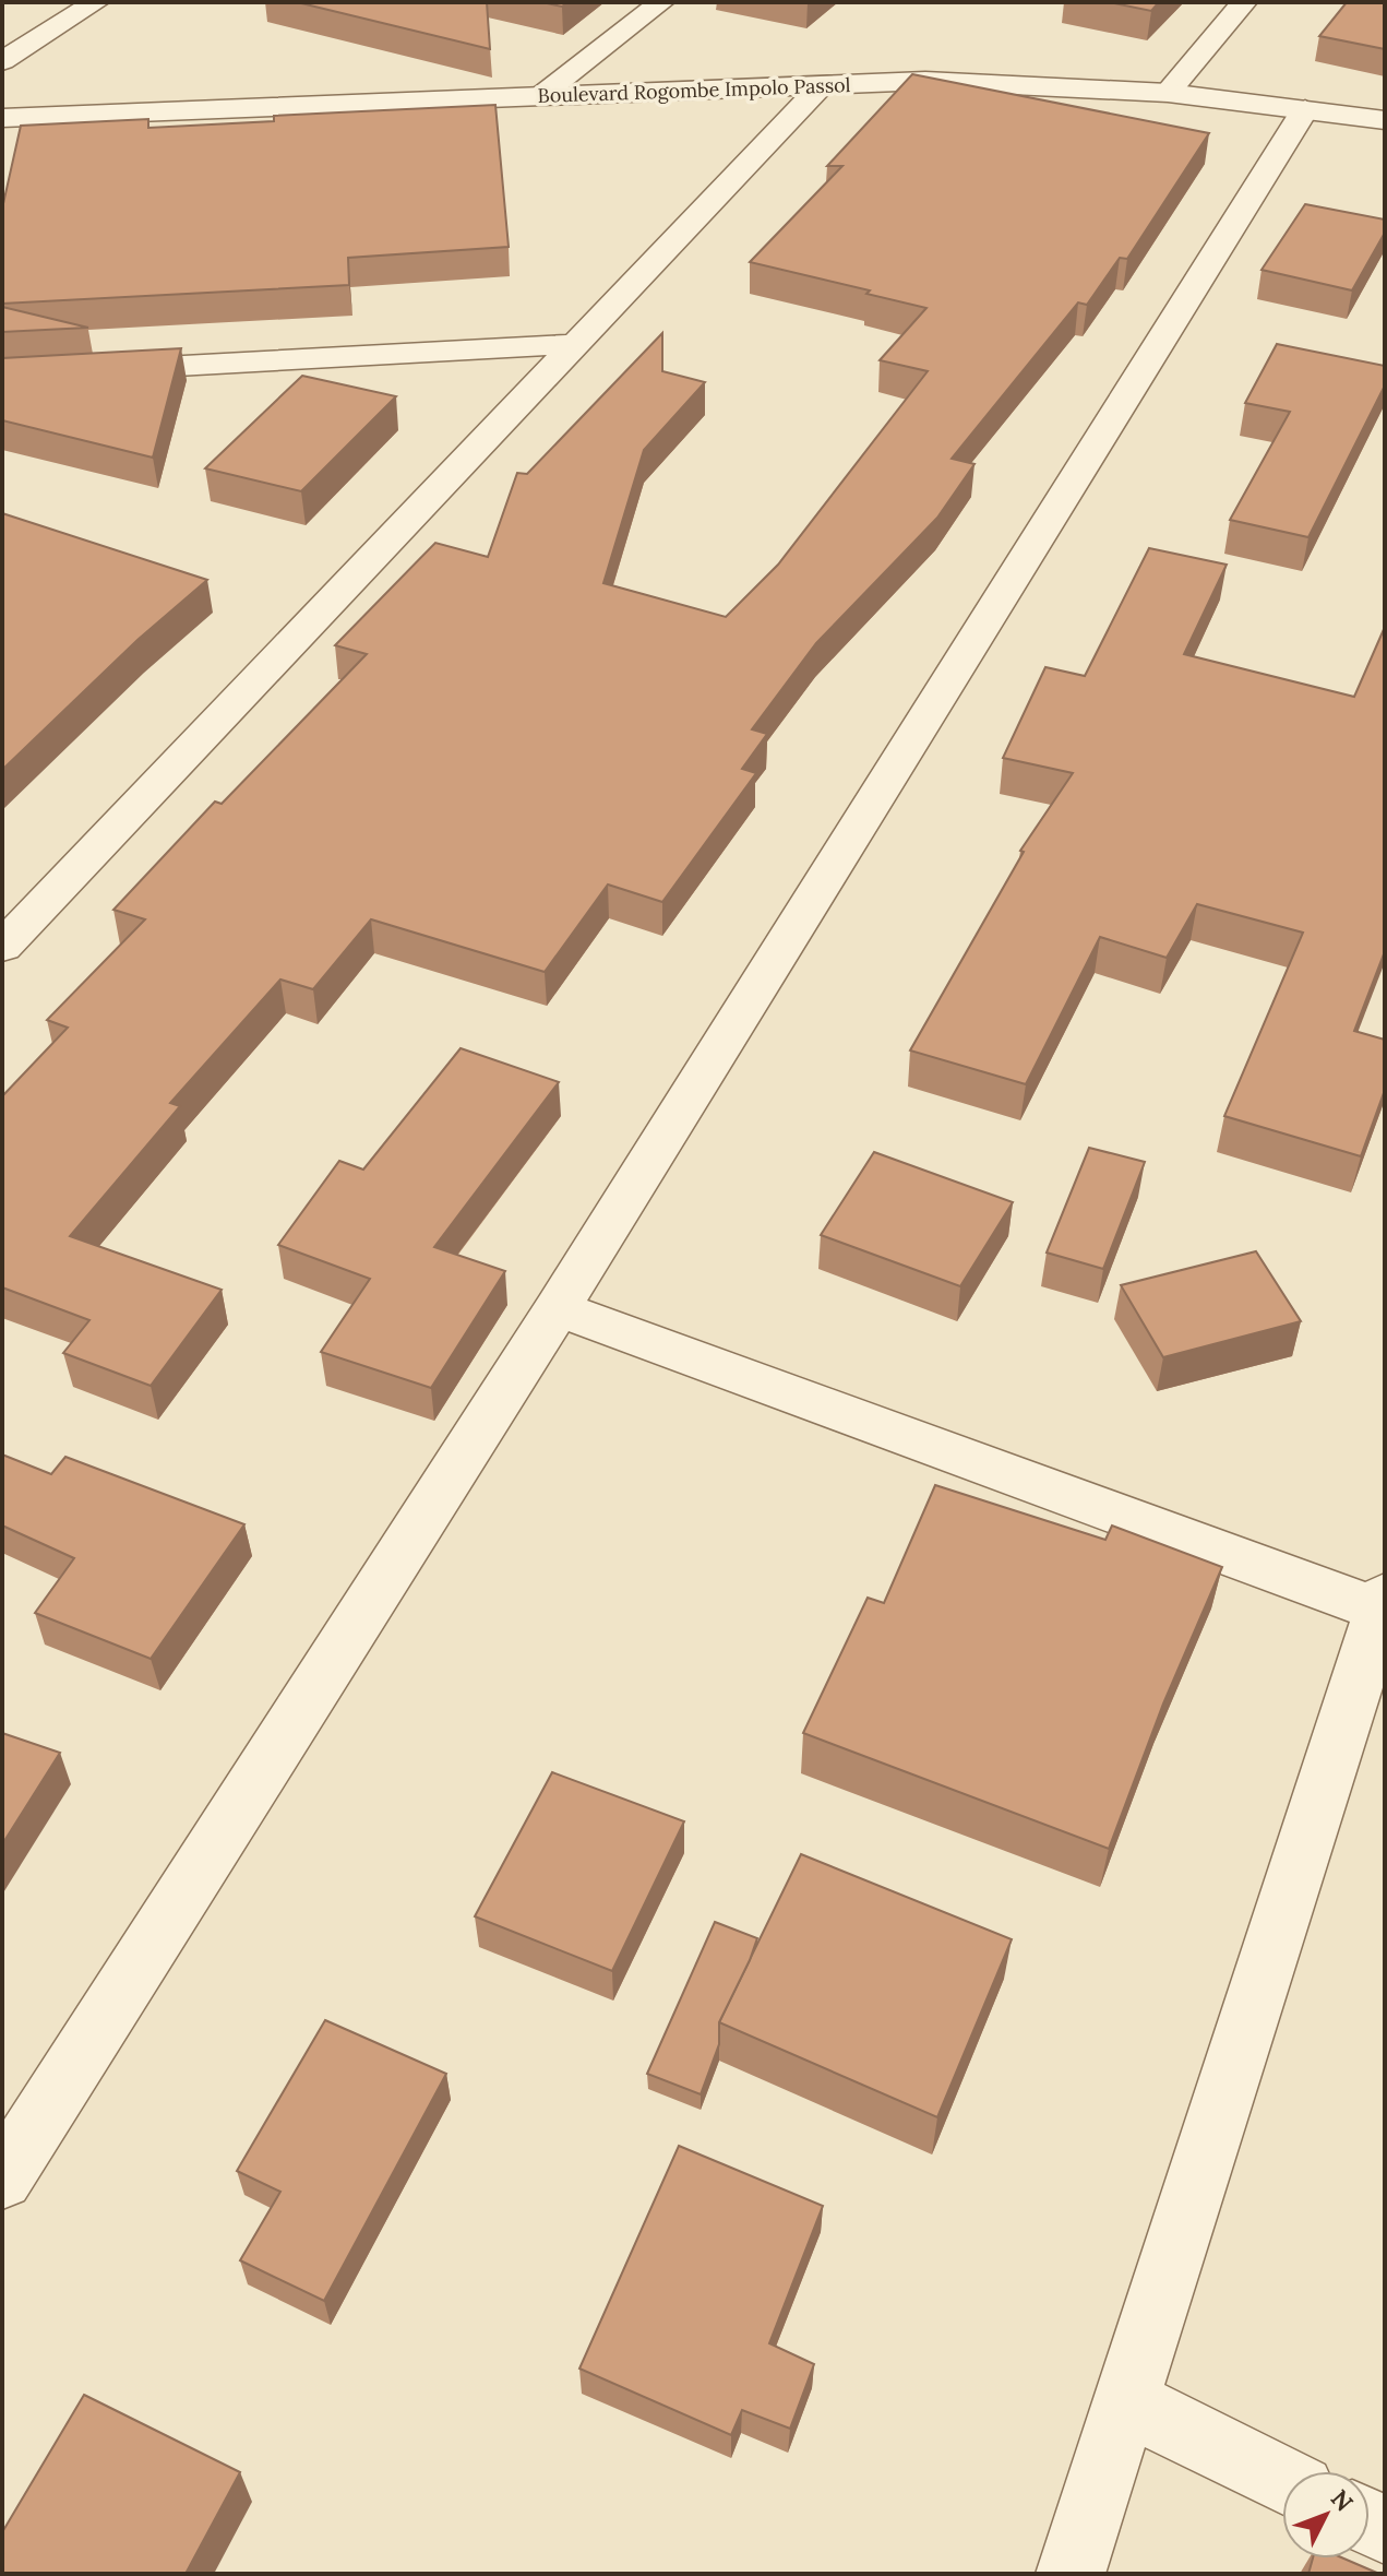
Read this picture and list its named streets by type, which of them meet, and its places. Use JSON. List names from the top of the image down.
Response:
{
  "streets": {
    "street": ["Boulevard Rogombe Impolo Passol"]
  },
  "north": "top right"
}
